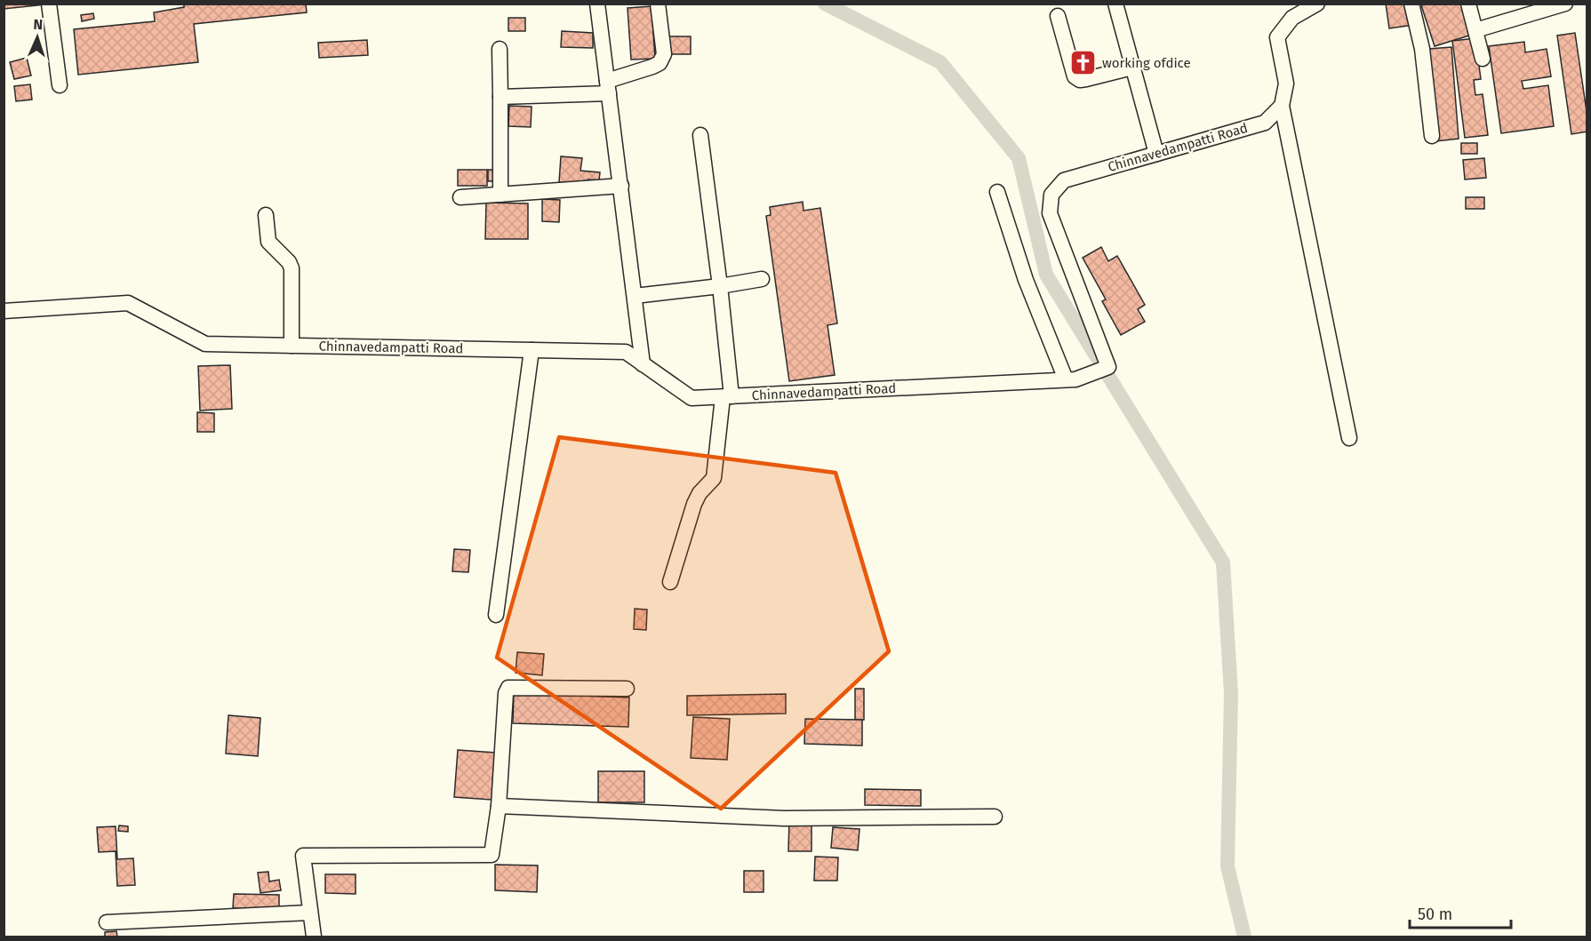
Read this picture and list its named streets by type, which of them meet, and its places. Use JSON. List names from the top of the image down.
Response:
{
  "streets": {
    "street": ["Chinnavedampatti Road"]
  },
  "places": {
    "church": ["working ofdice"]
  },
  "scale_bar": "50 m",
  "north": "top"
}
